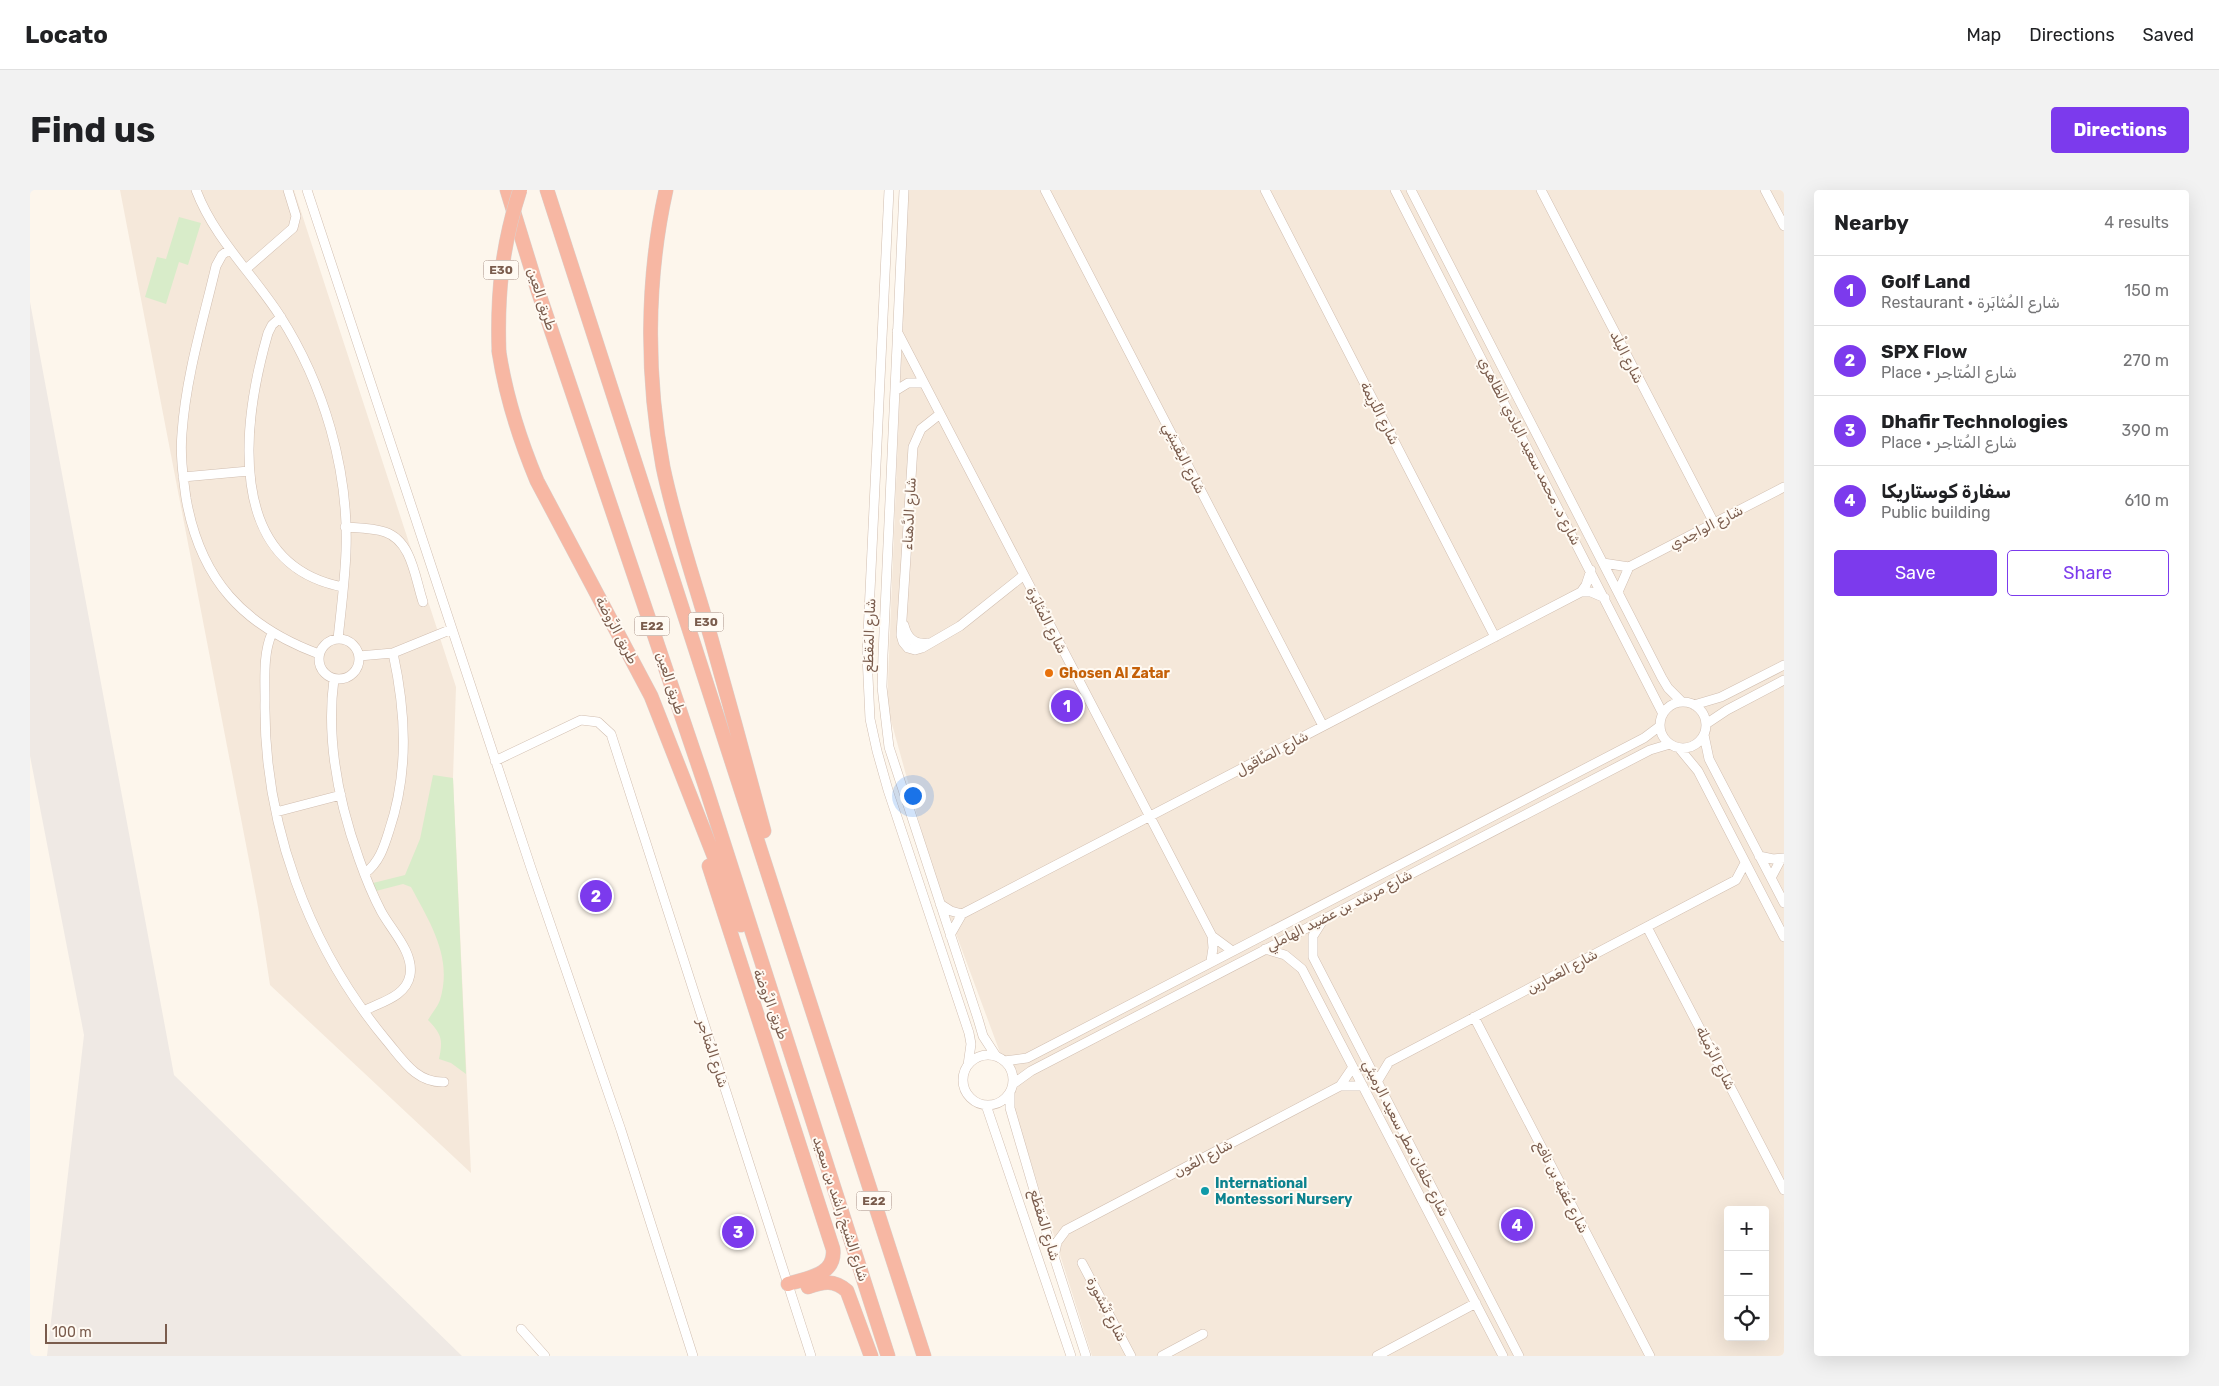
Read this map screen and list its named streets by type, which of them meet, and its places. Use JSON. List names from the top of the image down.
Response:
{
  "streets": {
    "highway": [
      "E30",
      "طريق العين",
      "E22",
      "طريق الرَّوضة",
      "شارع الشيخ راشد بن سعيد"
    ],
    "street": [
      "شارع البِلْد",
      "شارع اللِّزِيمة",
      "شارع د. محمد سعيد البادي الظاهري",
      "شارع البِقَيشِي",
      "شارع الدَّهناء",
      "شارع الواجِدي",
      "شارع المُثابَرة",
      "شارع المَقطَع",
      "شارع الصَّاقول",
      "شارع مرشد بن عضيد الهاملي",
      "شارع العَمارين",
      "شارع المُتاجر",
      "شارع الرِّمَيلة",
      "شارع خلفان مطر سعيد الرميثي",
      "شارع العُون",
      "شارع عُقبة بن نافع",
      "شارع تَبْشورة"
    ]
  },
  "crossings": [
    ["E30", "E22"],
    ["طريق العين", "طريق الرَّوضة"],
    ["طريق العين", "شارع الشيخ راشد بن سعيد"],
    ["شارع البِلْد", "شارع الواجِدي"],
    ["شارع اللِّزِيمة", "شارع الصَّاقول"],
    ["شارع د. محمد سعيد البادي الظاهري", "شارع مرشد بن عضيد الهاملي"],
    ["شارع البِقَيشِي", "شارع الصَّاقول"],
    ["شارع الدَّهناء", "شارع المُثابَرة"],
    ["شارع المُثابَرة", "شارع المَقطَع"],
    ["شارع المُثابَرة", "شارع الصَّاقول"],
    ["شارع المُثابَرة", "شارع مرشد بن عضيد الهاملي"],
    ["طريق الرَّوضة", "شارع الشيخ راشد بن سعيد"],
    ["شارع المَقطَع", "شارع مرشد بن عضيد الهاملي"],
    ["شارع مرشد بن عضيد الهاملي", "شارع خلفان مطر سعيد الرميثي"],
    ["شارع العَمارين", "شارع الرِّمَيلة"],
    ["شارع العَمارين", "شارع عُقبة بن نافع"],
    ["شارع خلفان مطر سعيد الرميثي", "شارع العُون"]
  ],
  "places": ["Ghosen Al Zatar", "International Montessori Nursery"],
  "scale_bar": "100 m",
  "page": {
    "header": "Locato",
    "nav": ["Map", "Directions", "Saved"],
    "buttons": [
      "Directions",
      ["Save", "Share"]
    ],
    "title": "Find us",
    "heading": ["Nearby", "4 results"],
    "list": [
      {
        "mark": "1",
        "name": "Golf Land",
        "note": "Restaurant · شارع المُثابَرة",
        "value": "150 m"
      },
      {
        "mark": "2",
        "name": "SPX Flow",
        "note": "Place · شارع المُتاجر",
        "value": "270 m"
      },
      {
        "mark": "3",
        "name": "Dhafir Technologies",
        "note": "Place · شارع المُتاجر",
        "value": "390 m"
      },
      {
        "mark": "4",
        "name": "سفارة كوستاريكا",
        "note": "Public building",
        "value": "610 m"
      }
    ],
    "pins": [
      "1",
      "2",
      "4",
      "3"
    ],
    "map_buttons": ["+", "−"],
    "scale": "100 m"
  }
}
